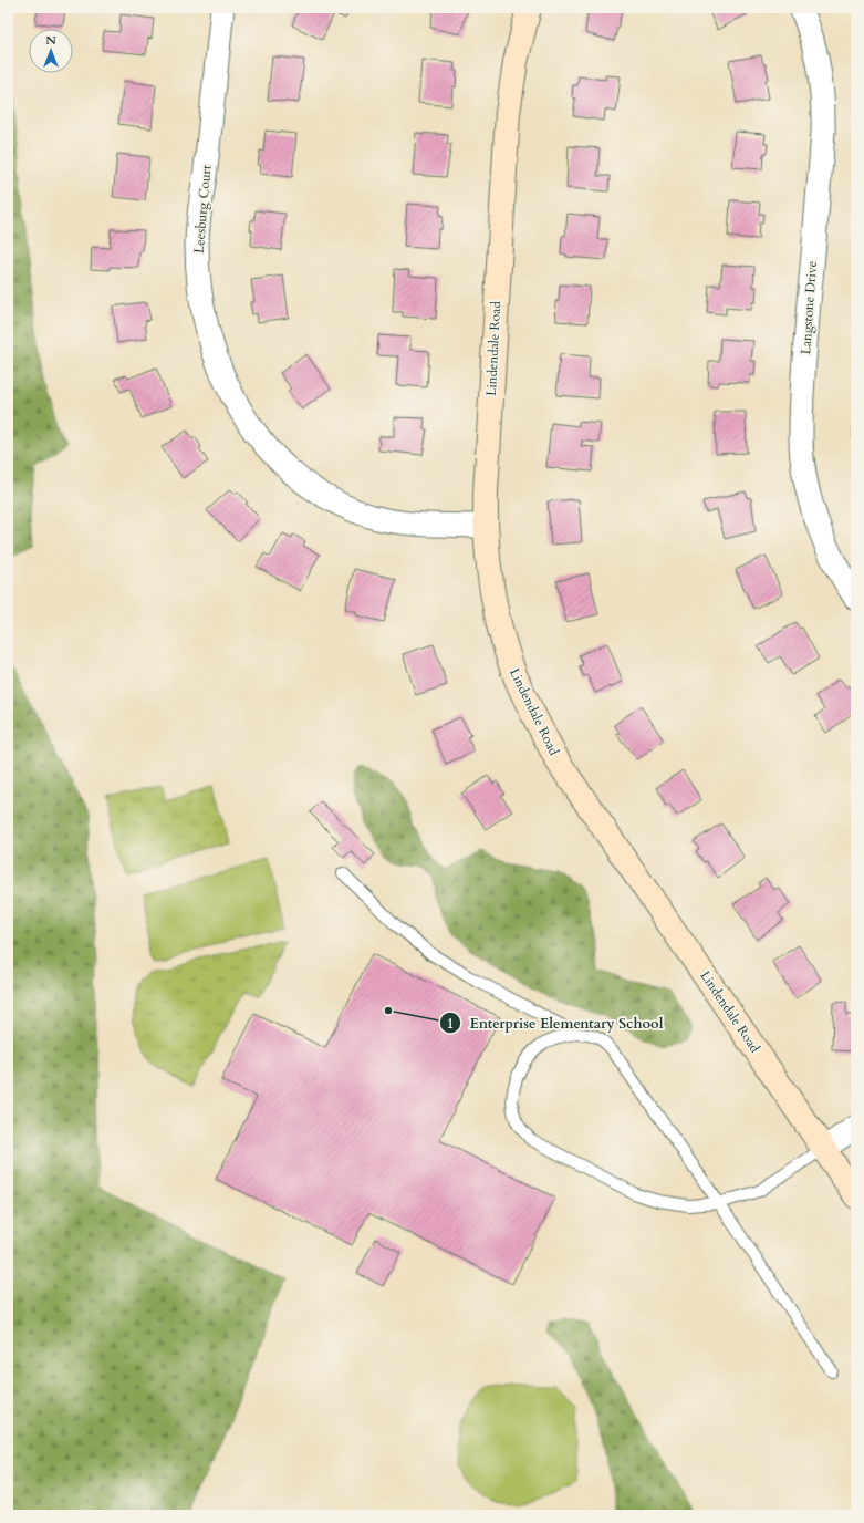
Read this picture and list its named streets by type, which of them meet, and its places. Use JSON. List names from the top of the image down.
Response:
{
  "streets": {
    "street": ["Leesburg Court", "Langstone Drive", "Lindendale Road"]
  },
  "crossings": [
    ["Leesburg Court", "Lindendale Road"]
  ],
  "places": ["Enterprise Elementary School"],
  "north": "top"
}
